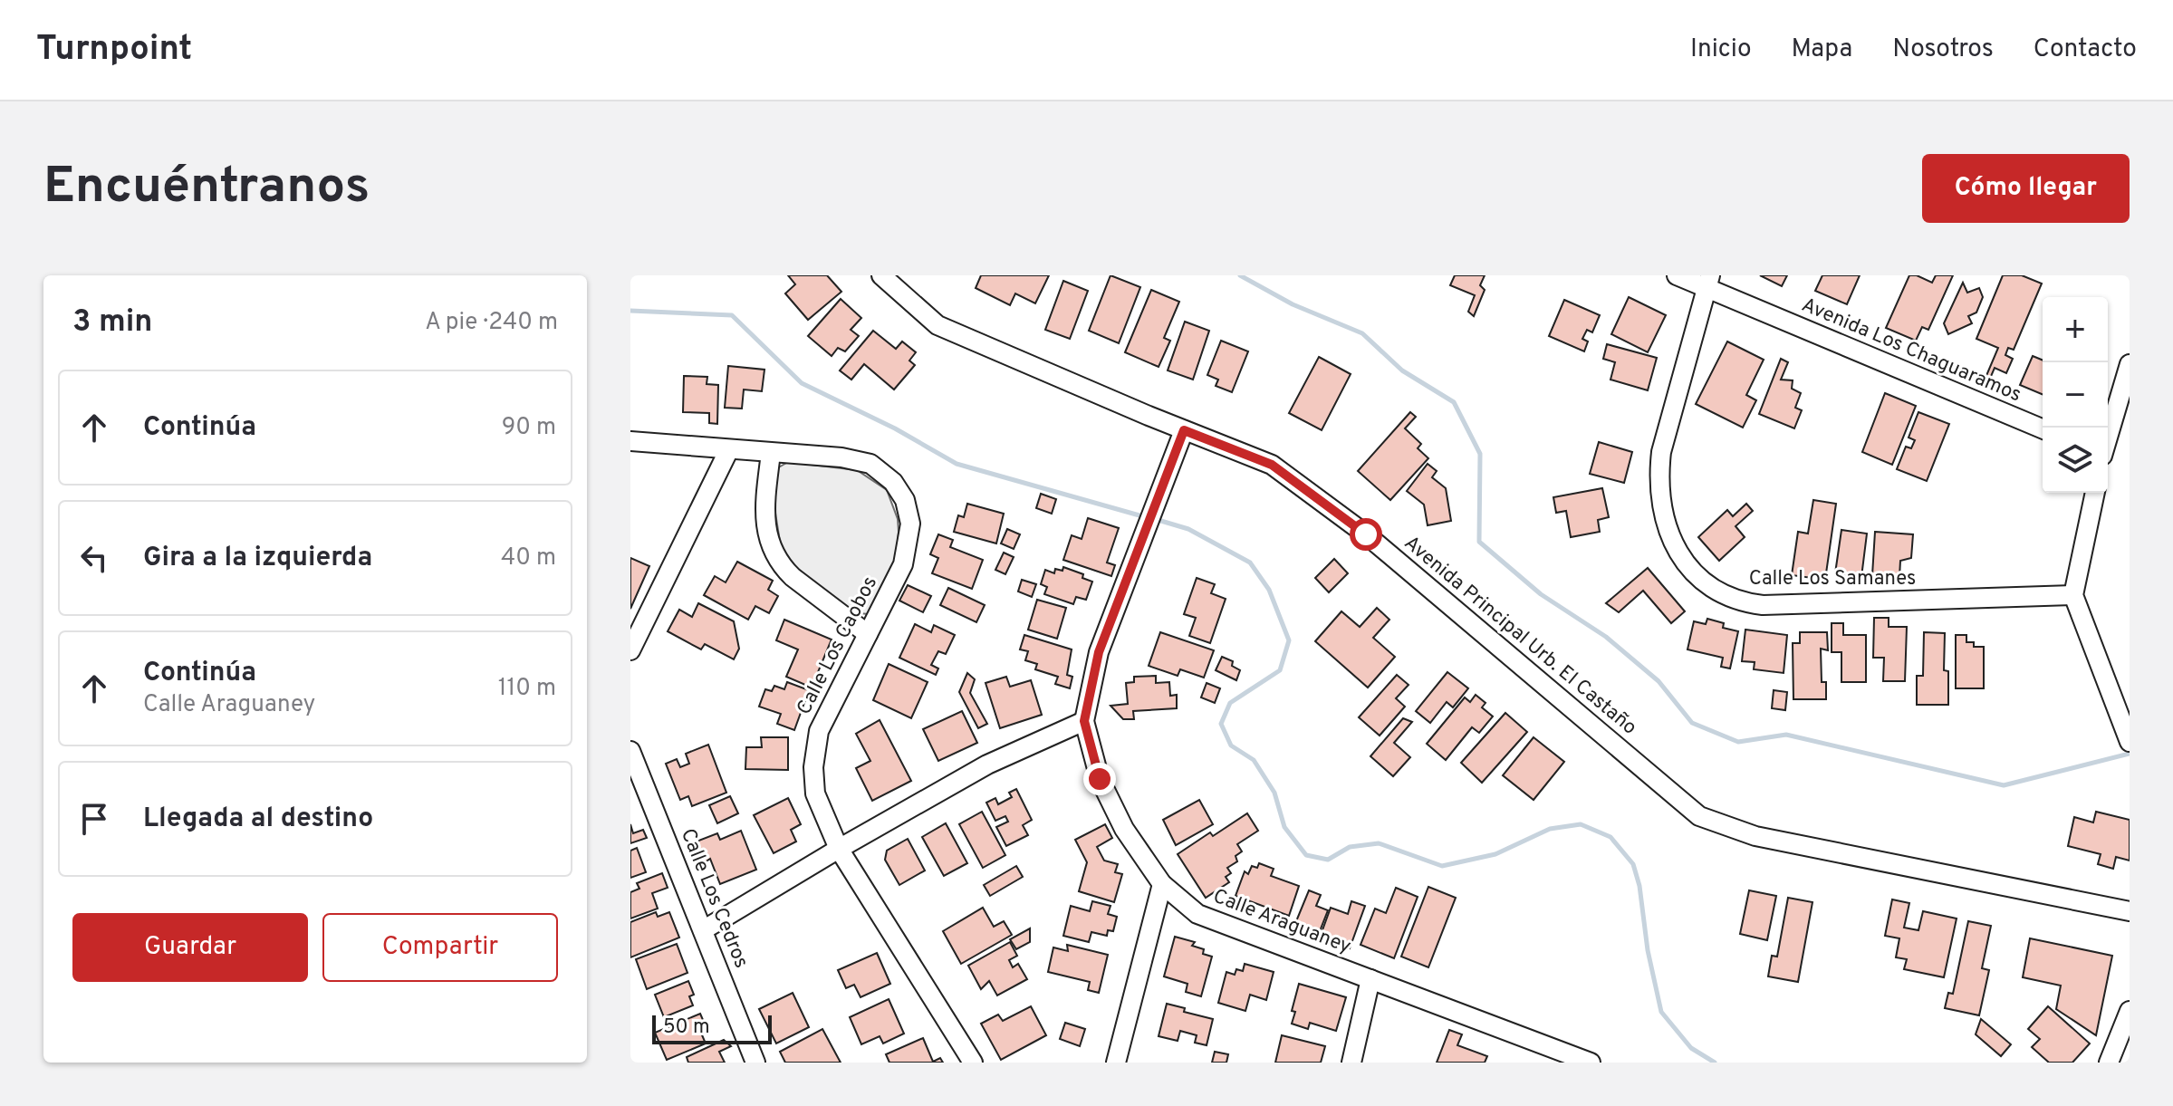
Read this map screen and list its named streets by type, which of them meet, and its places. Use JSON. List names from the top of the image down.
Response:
{
  "streets": {
    "street": [
      "Avenida Los Chaguaramos",
      "Calle Los Samanes",
      "Avenida Principal Urb. El Castaño",
      "Calle Los Caobos",
      "Calle Los Cedros",
      "Calle Araguaney"
    ]
  },
  "crossings": [
    ["Avenida Los Chaguaramos", "Calle Los Samanes"],
    ["Avenida Principal Urb. El Castaño", "Calle Araguaney"]
  ],
  "scale_bar": "50 m",
  "page": {
    "header": "Turnpoint",
    "nav": [
      "Inicio",
      "Mapa",
      "Nosotros",
      "Contacto"
    ],
    "buttons": [
      "Cómo llegar",
      ["Guardar", "Compartir"]
    ],
    "title": "Encuéntranos",
    "heading": ["3 min", "A pie · 240 m"],
    "map_buttons": ["+", "−"],
    "list": [
      ["Continúa", "90 m"],
      ["Gira a la izquierda", "40 m"],
      ["Continúa", "Calle Araguaney", "110 m"],
      "Llegada al destino"
    ],
    "scale": "50 m"
  }
}
